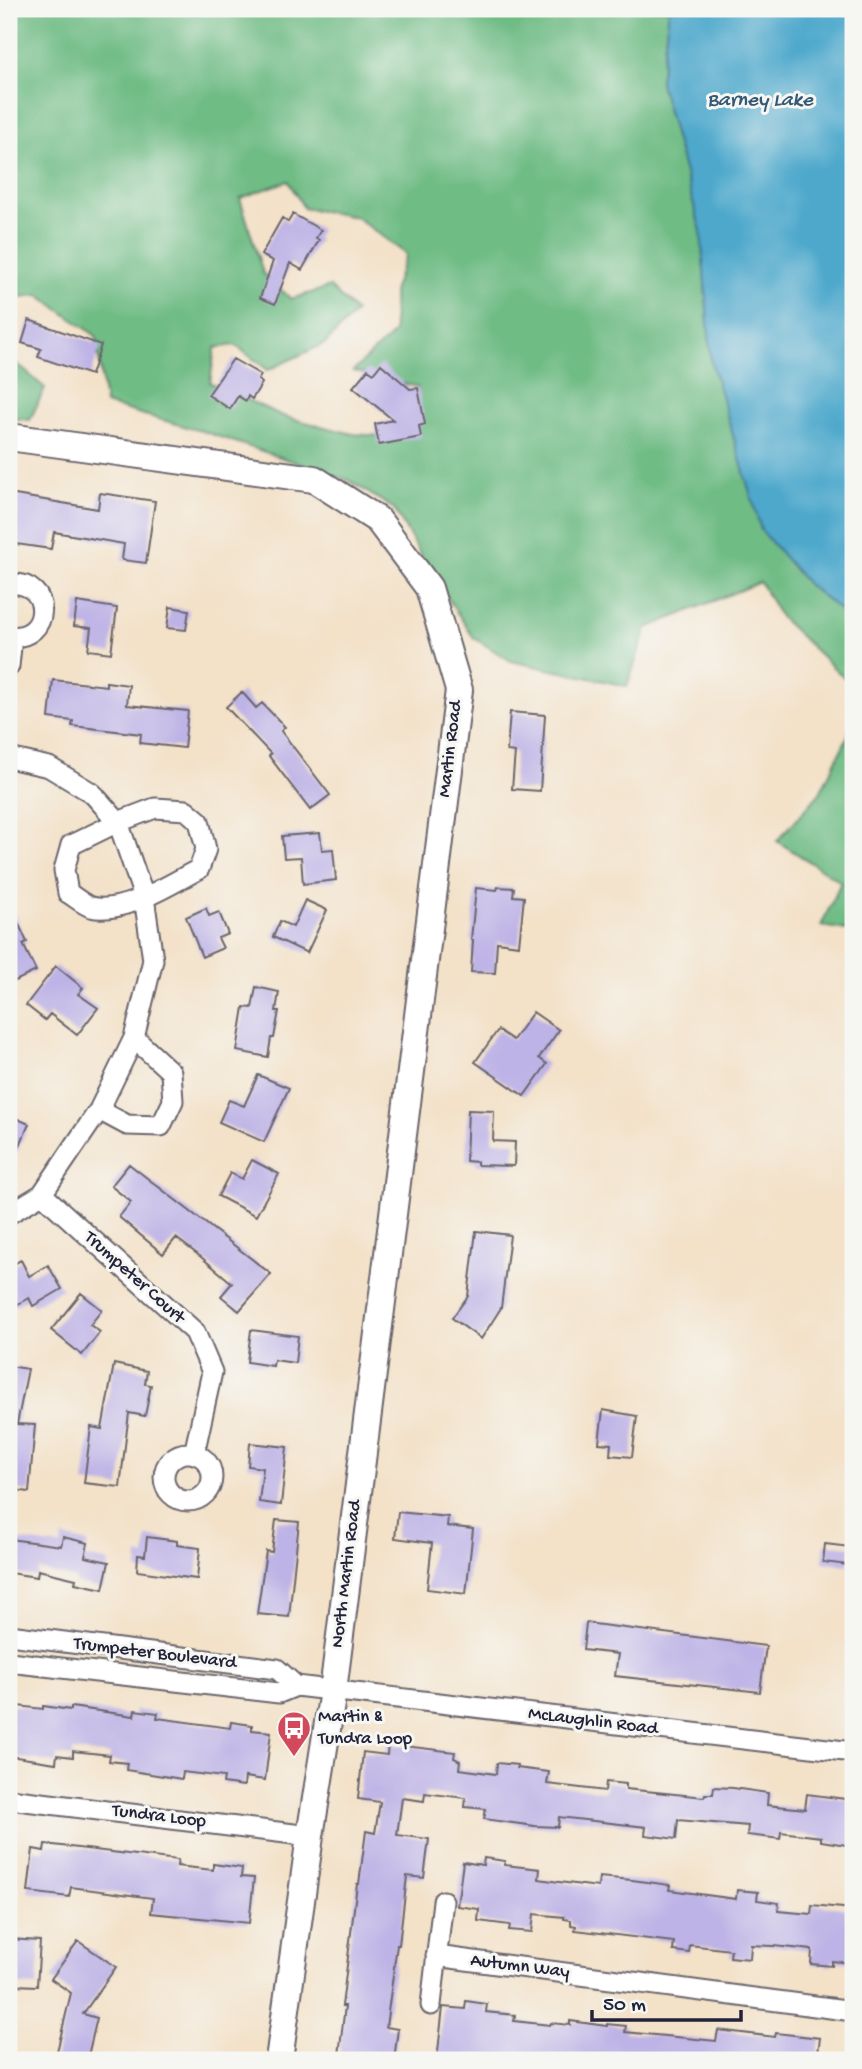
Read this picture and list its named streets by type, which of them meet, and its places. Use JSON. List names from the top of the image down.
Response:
{
  "streets": {
    "street": [
      "Martin Road",
      "Trumpeter Court",
      "North Martin Road",
      "Trumpeter Boulevard",
      "McLaughlin Road",
      "Tundra Loop",
      "Autumn Way"
    ]
  },
  "crossings": [
    ["Martin Road", "North Martin Road"],
    ["North Martin Road", "Trumpeter Boulevard"],
    ["North Martin Road", "McLaughlin Road"],
    ["North Martin Road", "Tundra Loop"],
    ["Trumpeter Boulevard", "McLaughlin Road"]
  ],
  "water": ["Barney Lake"],
  "places": {
    "bus stop": ["Martin & Tundra Loop"]
  },
  "scale_bar": "50 m"
}
